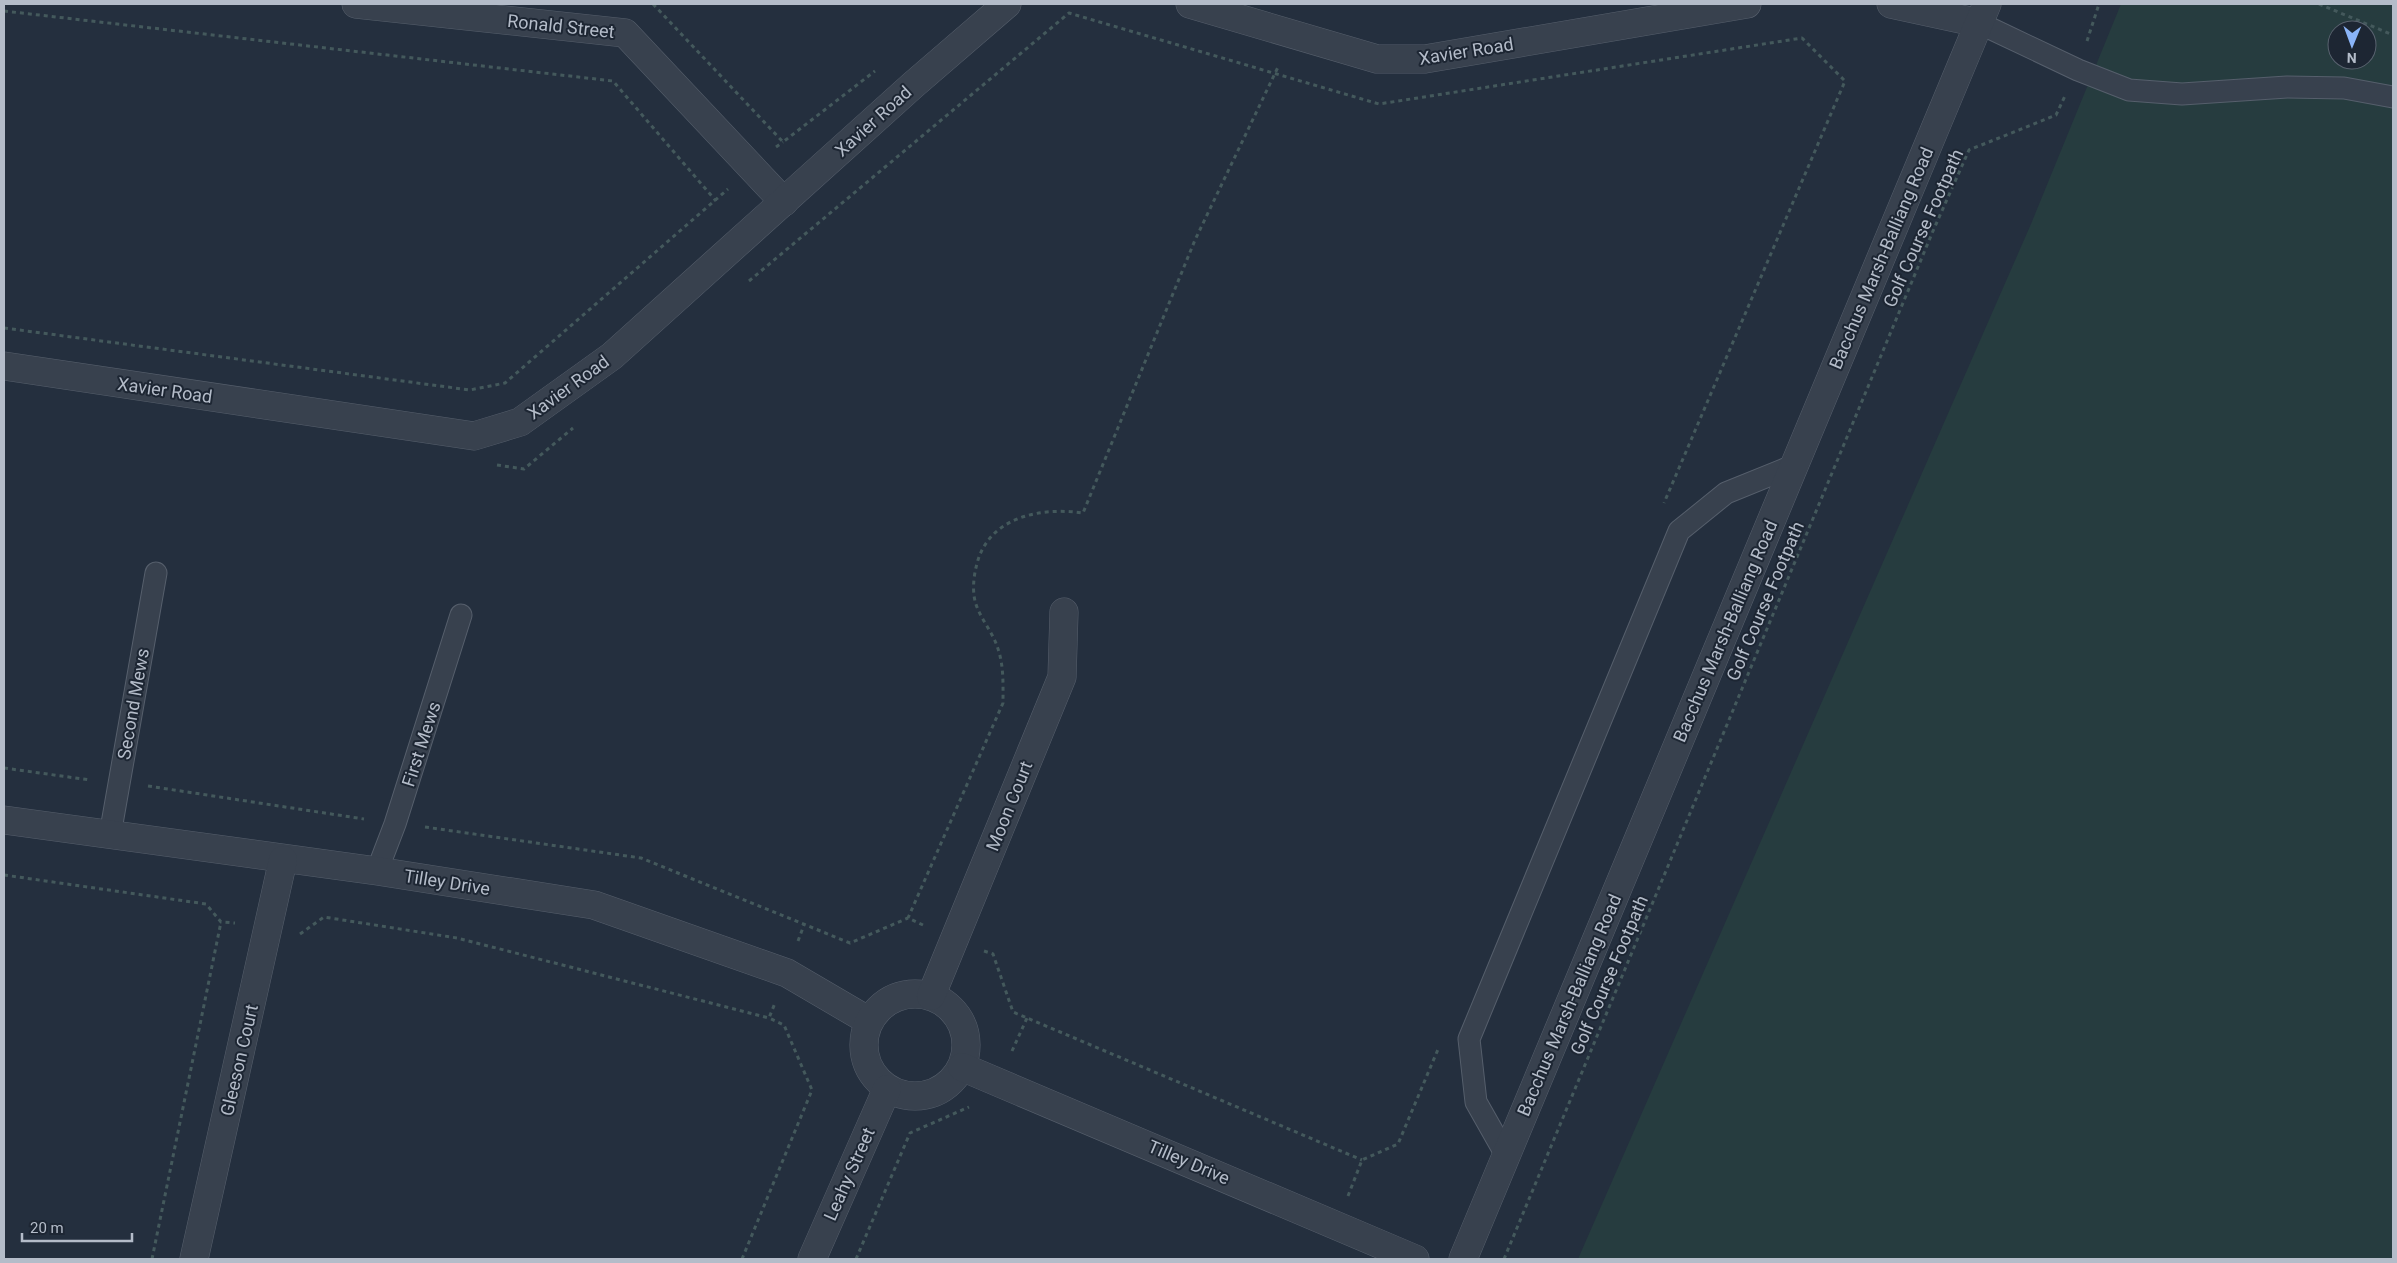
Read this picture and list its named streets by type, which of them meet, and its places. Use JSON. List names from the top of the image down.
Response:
{
  "streets": {
    "street": [
      "Ronald Street",
      "Xavier Road",
      "Bacchus Marsh-Balliang Road",
      "Moon Court",
      "Tilley Drive",
      "Gleeson Court",
      "Leahy Street"
    ],
    "lane": ["Second Mews", "First Mews"],
    "path": ["Golf Course Footpath"]
  },
  "crossings": [
    ["Ronald Street", "Xavier Road"],
    ["Second Mews", "Tilley Drive"],
    ["First Mews", "Tilley Drive"],
    ["Moon Court", "Tilley Drive"],
    ["Moon Court", "Leahy Street"],
    ["Tilley Drive", "Gleeson Court"],
    ["Tilley Drive", "Leahy Street"]
  ],
  "scale_bar": "20 m",
  "north": "bottom"
}
